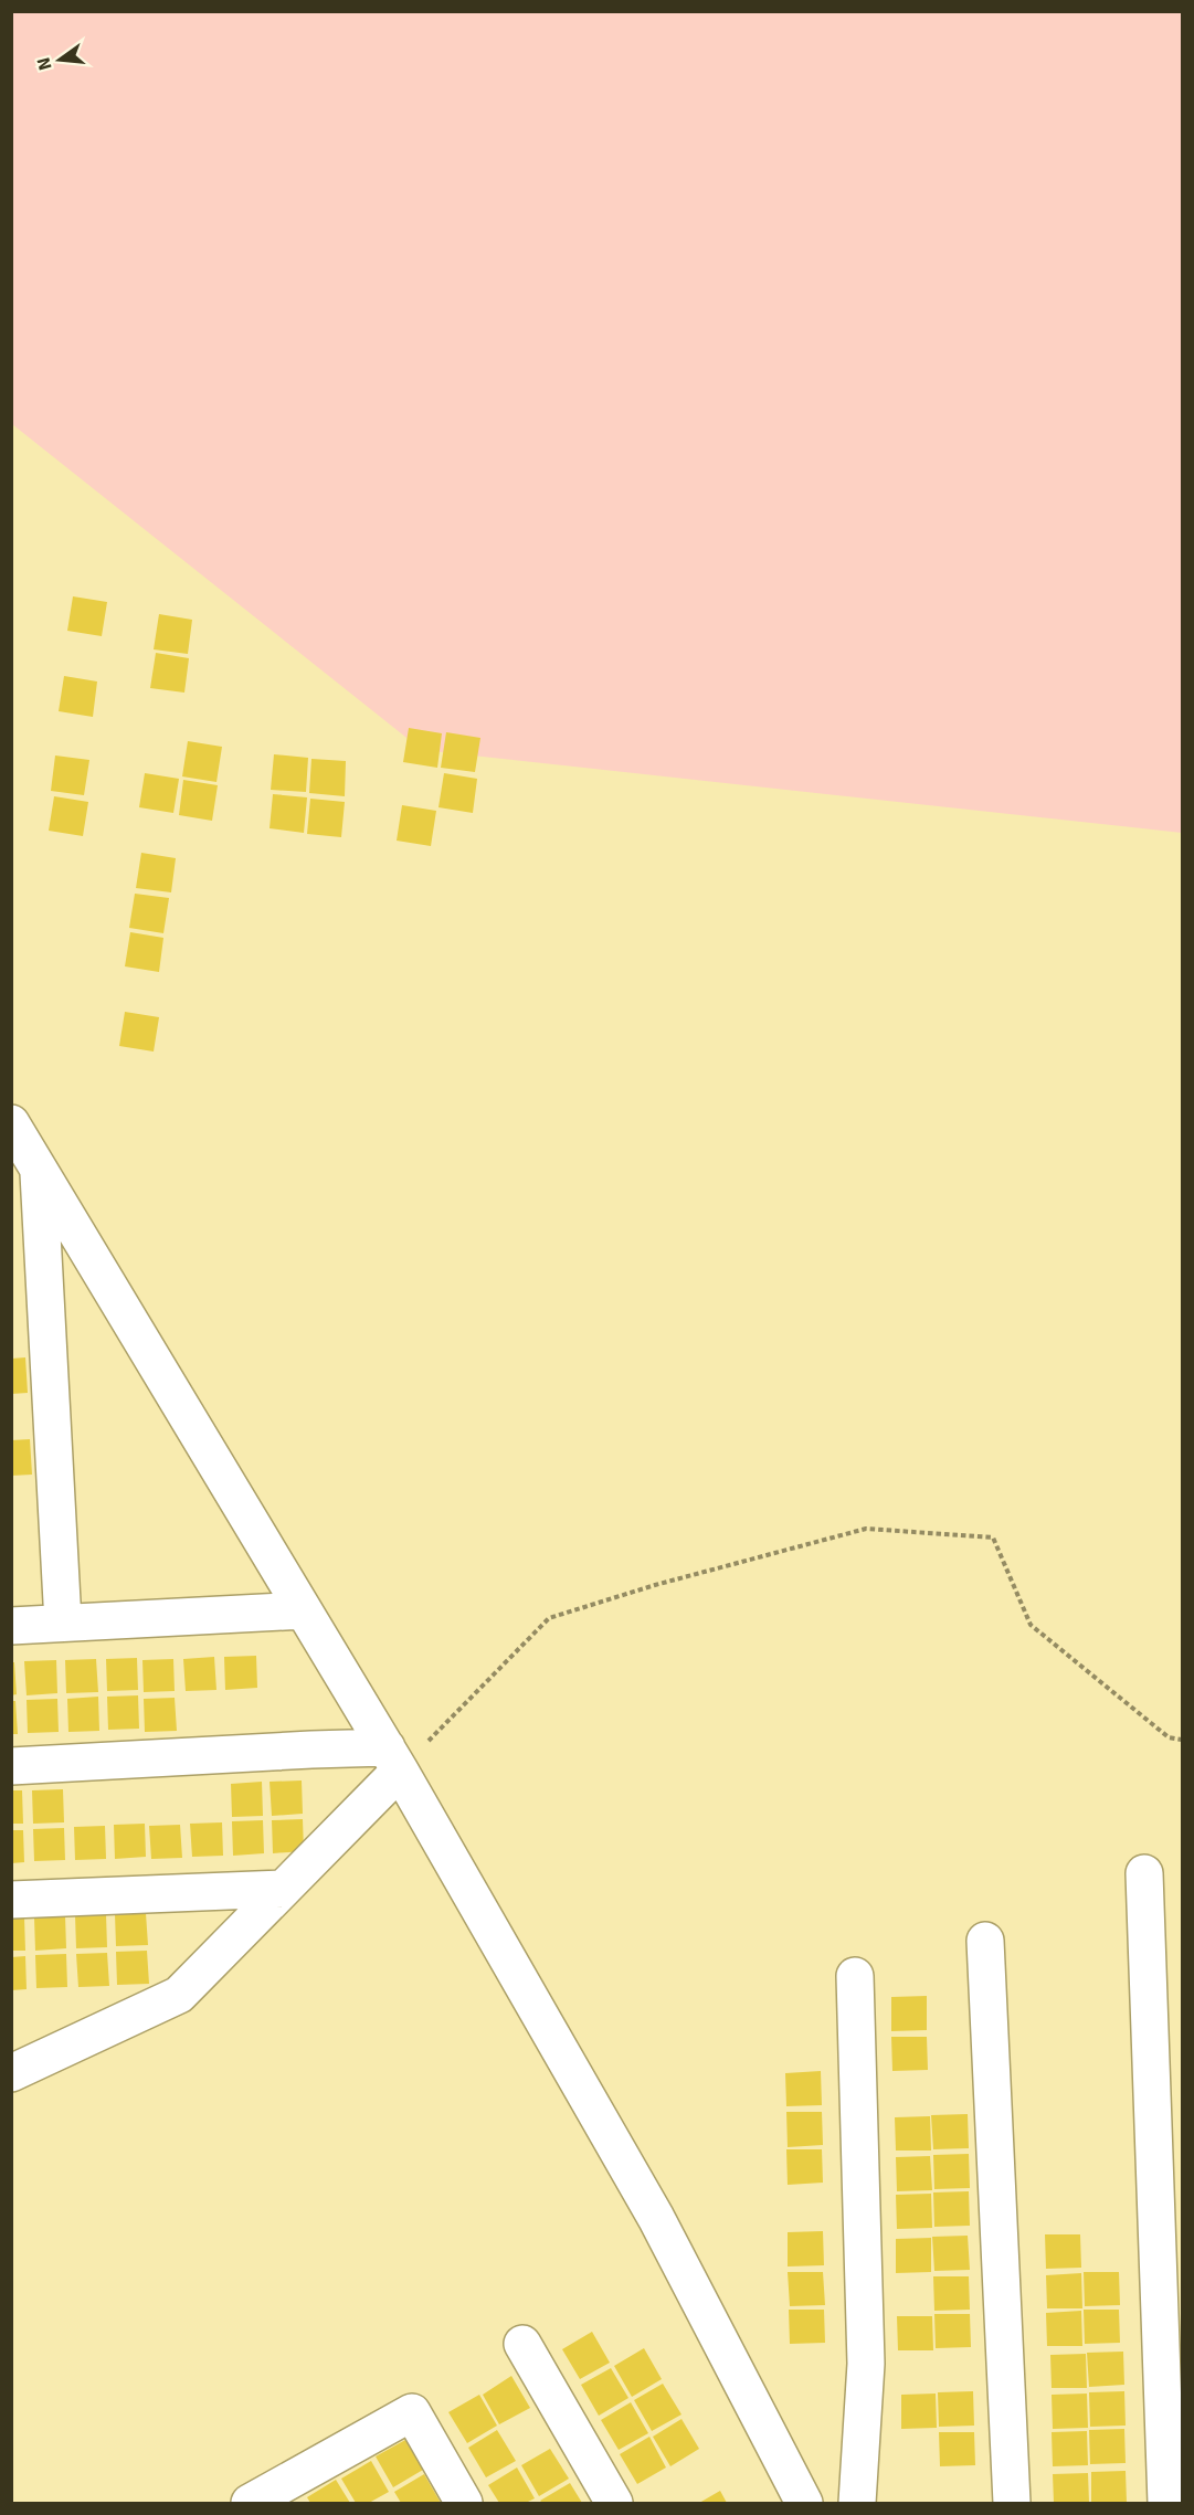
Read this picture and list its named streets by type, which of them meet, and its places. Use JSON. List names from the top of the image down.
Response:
{
  "north": "left"
}
